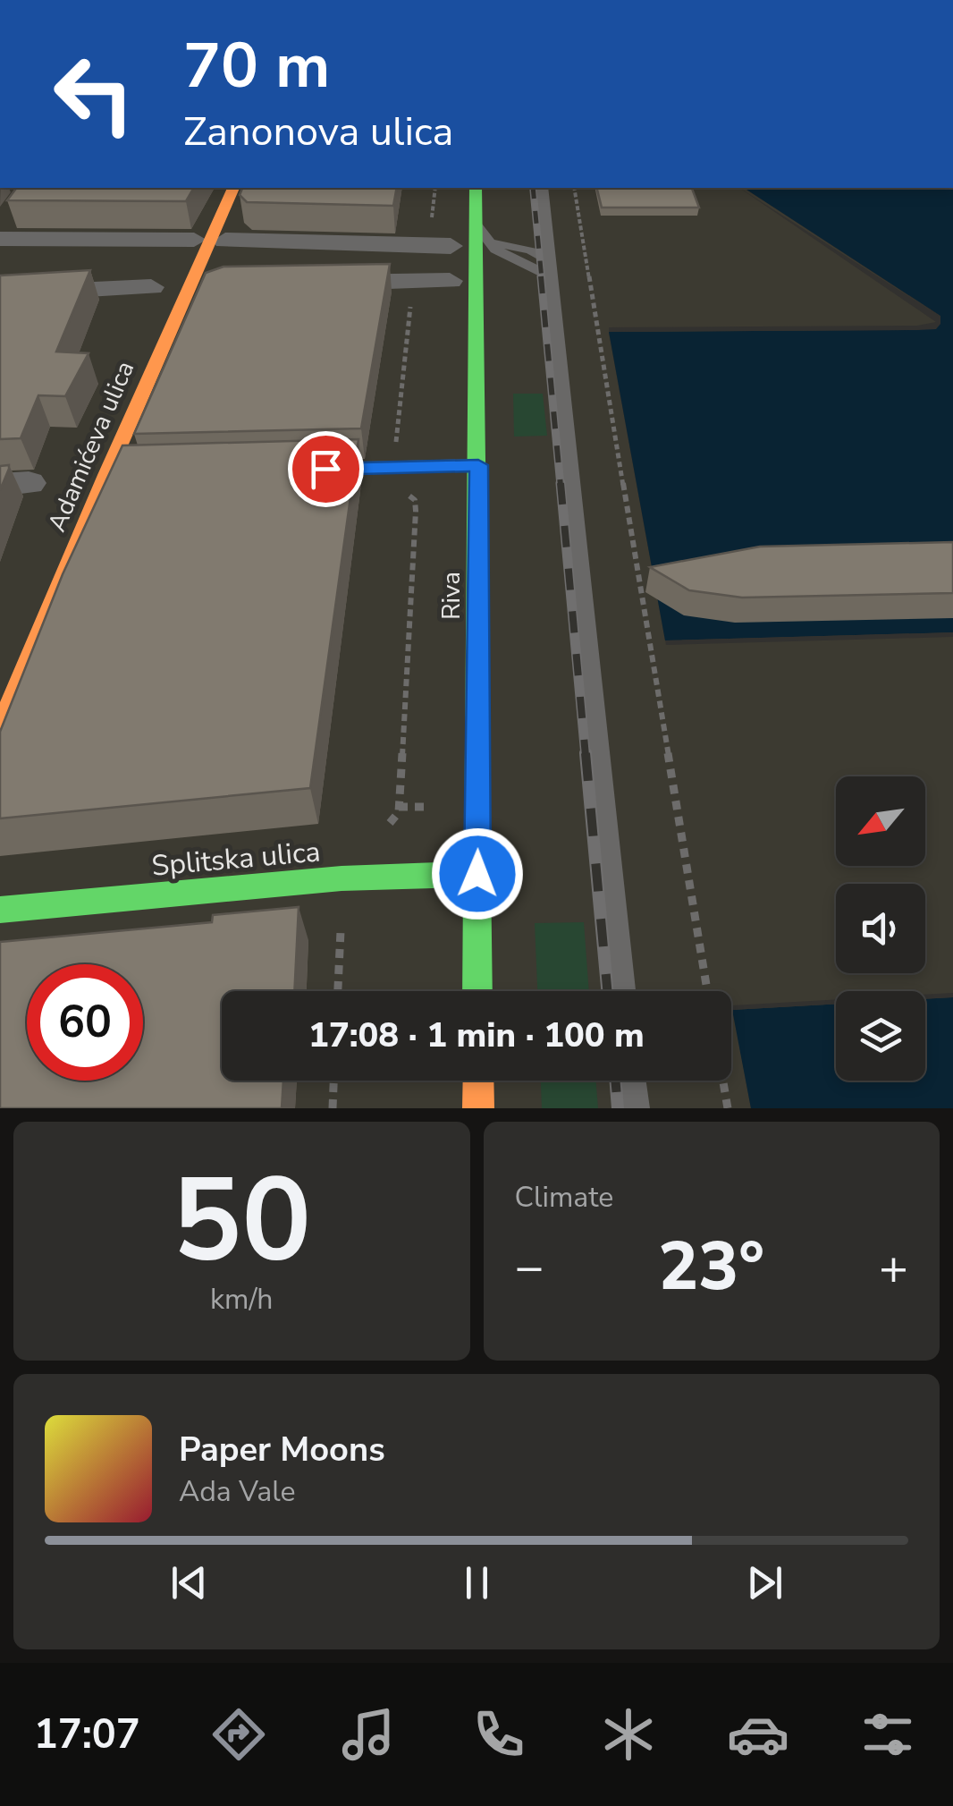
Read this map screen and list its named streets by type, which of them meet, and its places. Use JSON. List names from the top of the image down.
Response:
{
  "streets": {
    "main road": ["Adamićeva ulica", "Riva", "Splitska ulica"]
  },
  "crossings": [
    ["Riva", "Splitska ulica"]
  ],
  "north": "bottom left",
  "page": {
    "turn": ["70 m", "Zanonova ulica"],
    "limit": "60",
    "trip": "17:08 · 1 min · 100 m",
    "tile": [
      ["50", "km/h"],
      "Climate"
    ],
    "heat": ["−", "23°", "+"],
    "song": ["Paper Moons", "Ada Vale"],
    "tabs": "17:07"
  }
}
